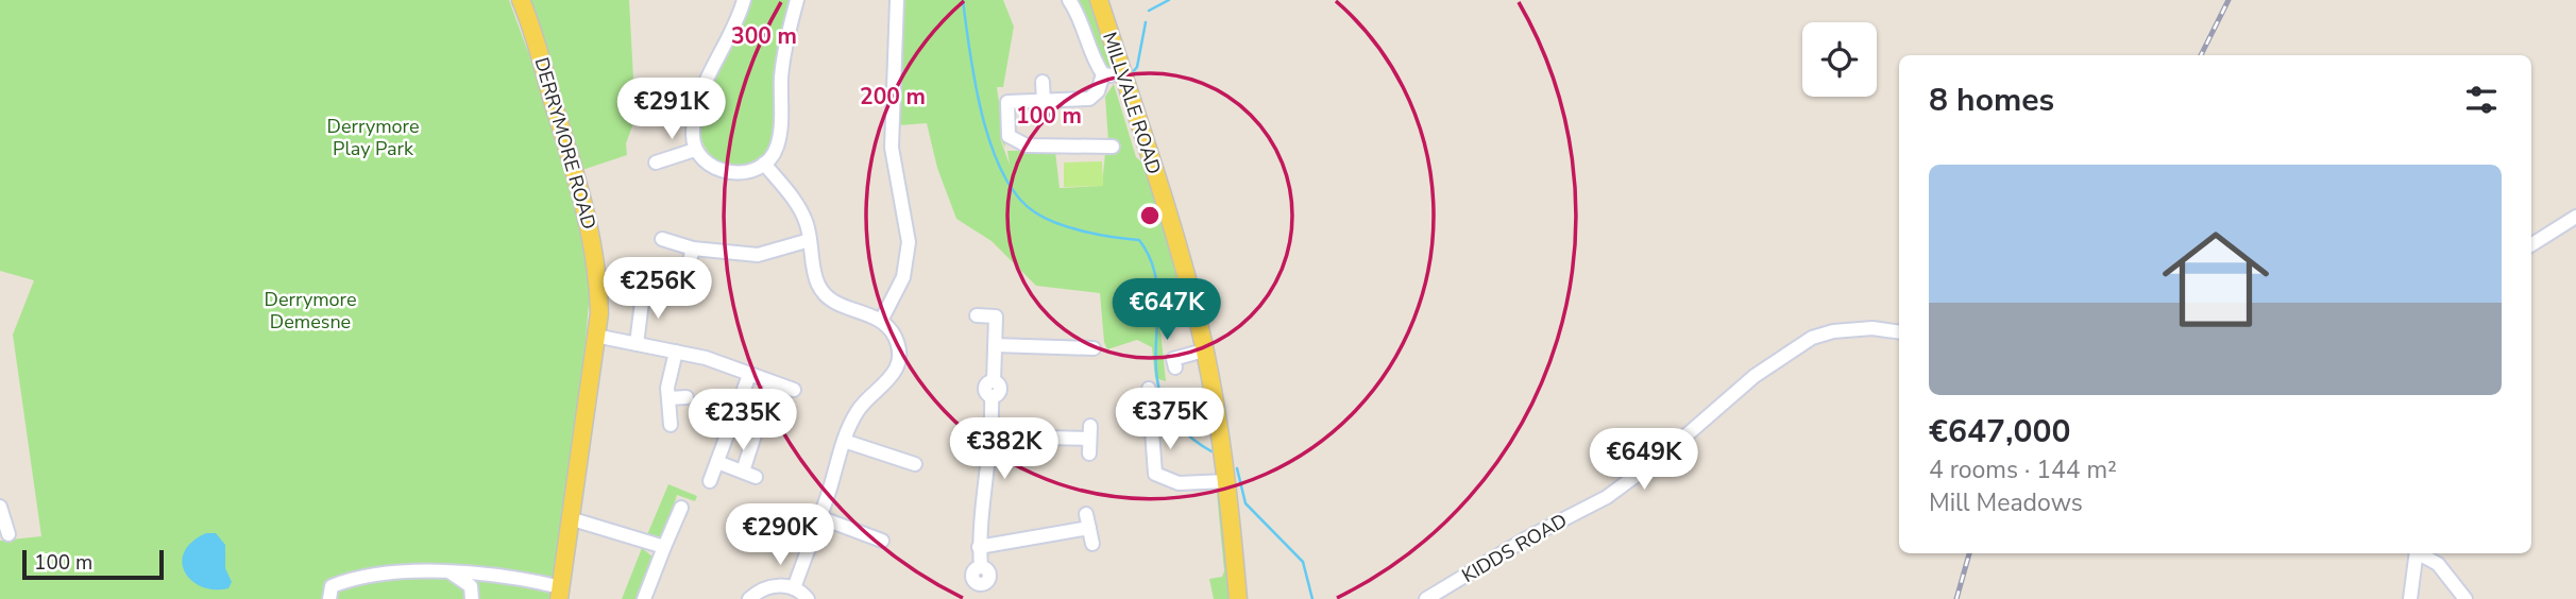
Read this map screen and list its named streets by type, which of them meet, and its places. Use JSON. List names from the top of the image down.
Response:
{
  "streets": {
    "main road": ["MILLVALE ROAD", "DERRYMORE ROAD"],
    "street": ["KIDDS ROAD"]
  },
  "parks": ["Derrymore Play Park", "Derrymore Demesne"],
  "scale_bar": "100 m",
  "page": {
    "heading": "8 homes",
    "price": [
      "€291K",
      "€256K",
      "€647K",
      "€375K",
      "€235K",
      "€382K",
      "€649K",
      "€290K"
    ],
    "list": [
      {
        "name": "€647,000",
        "note": "4 rooms · 144 m² · Mill Meadows"
      }
    ],
    "scale": "100 m"
  },
  "rings": ["300 m", "200 m", "100 m"]
}
